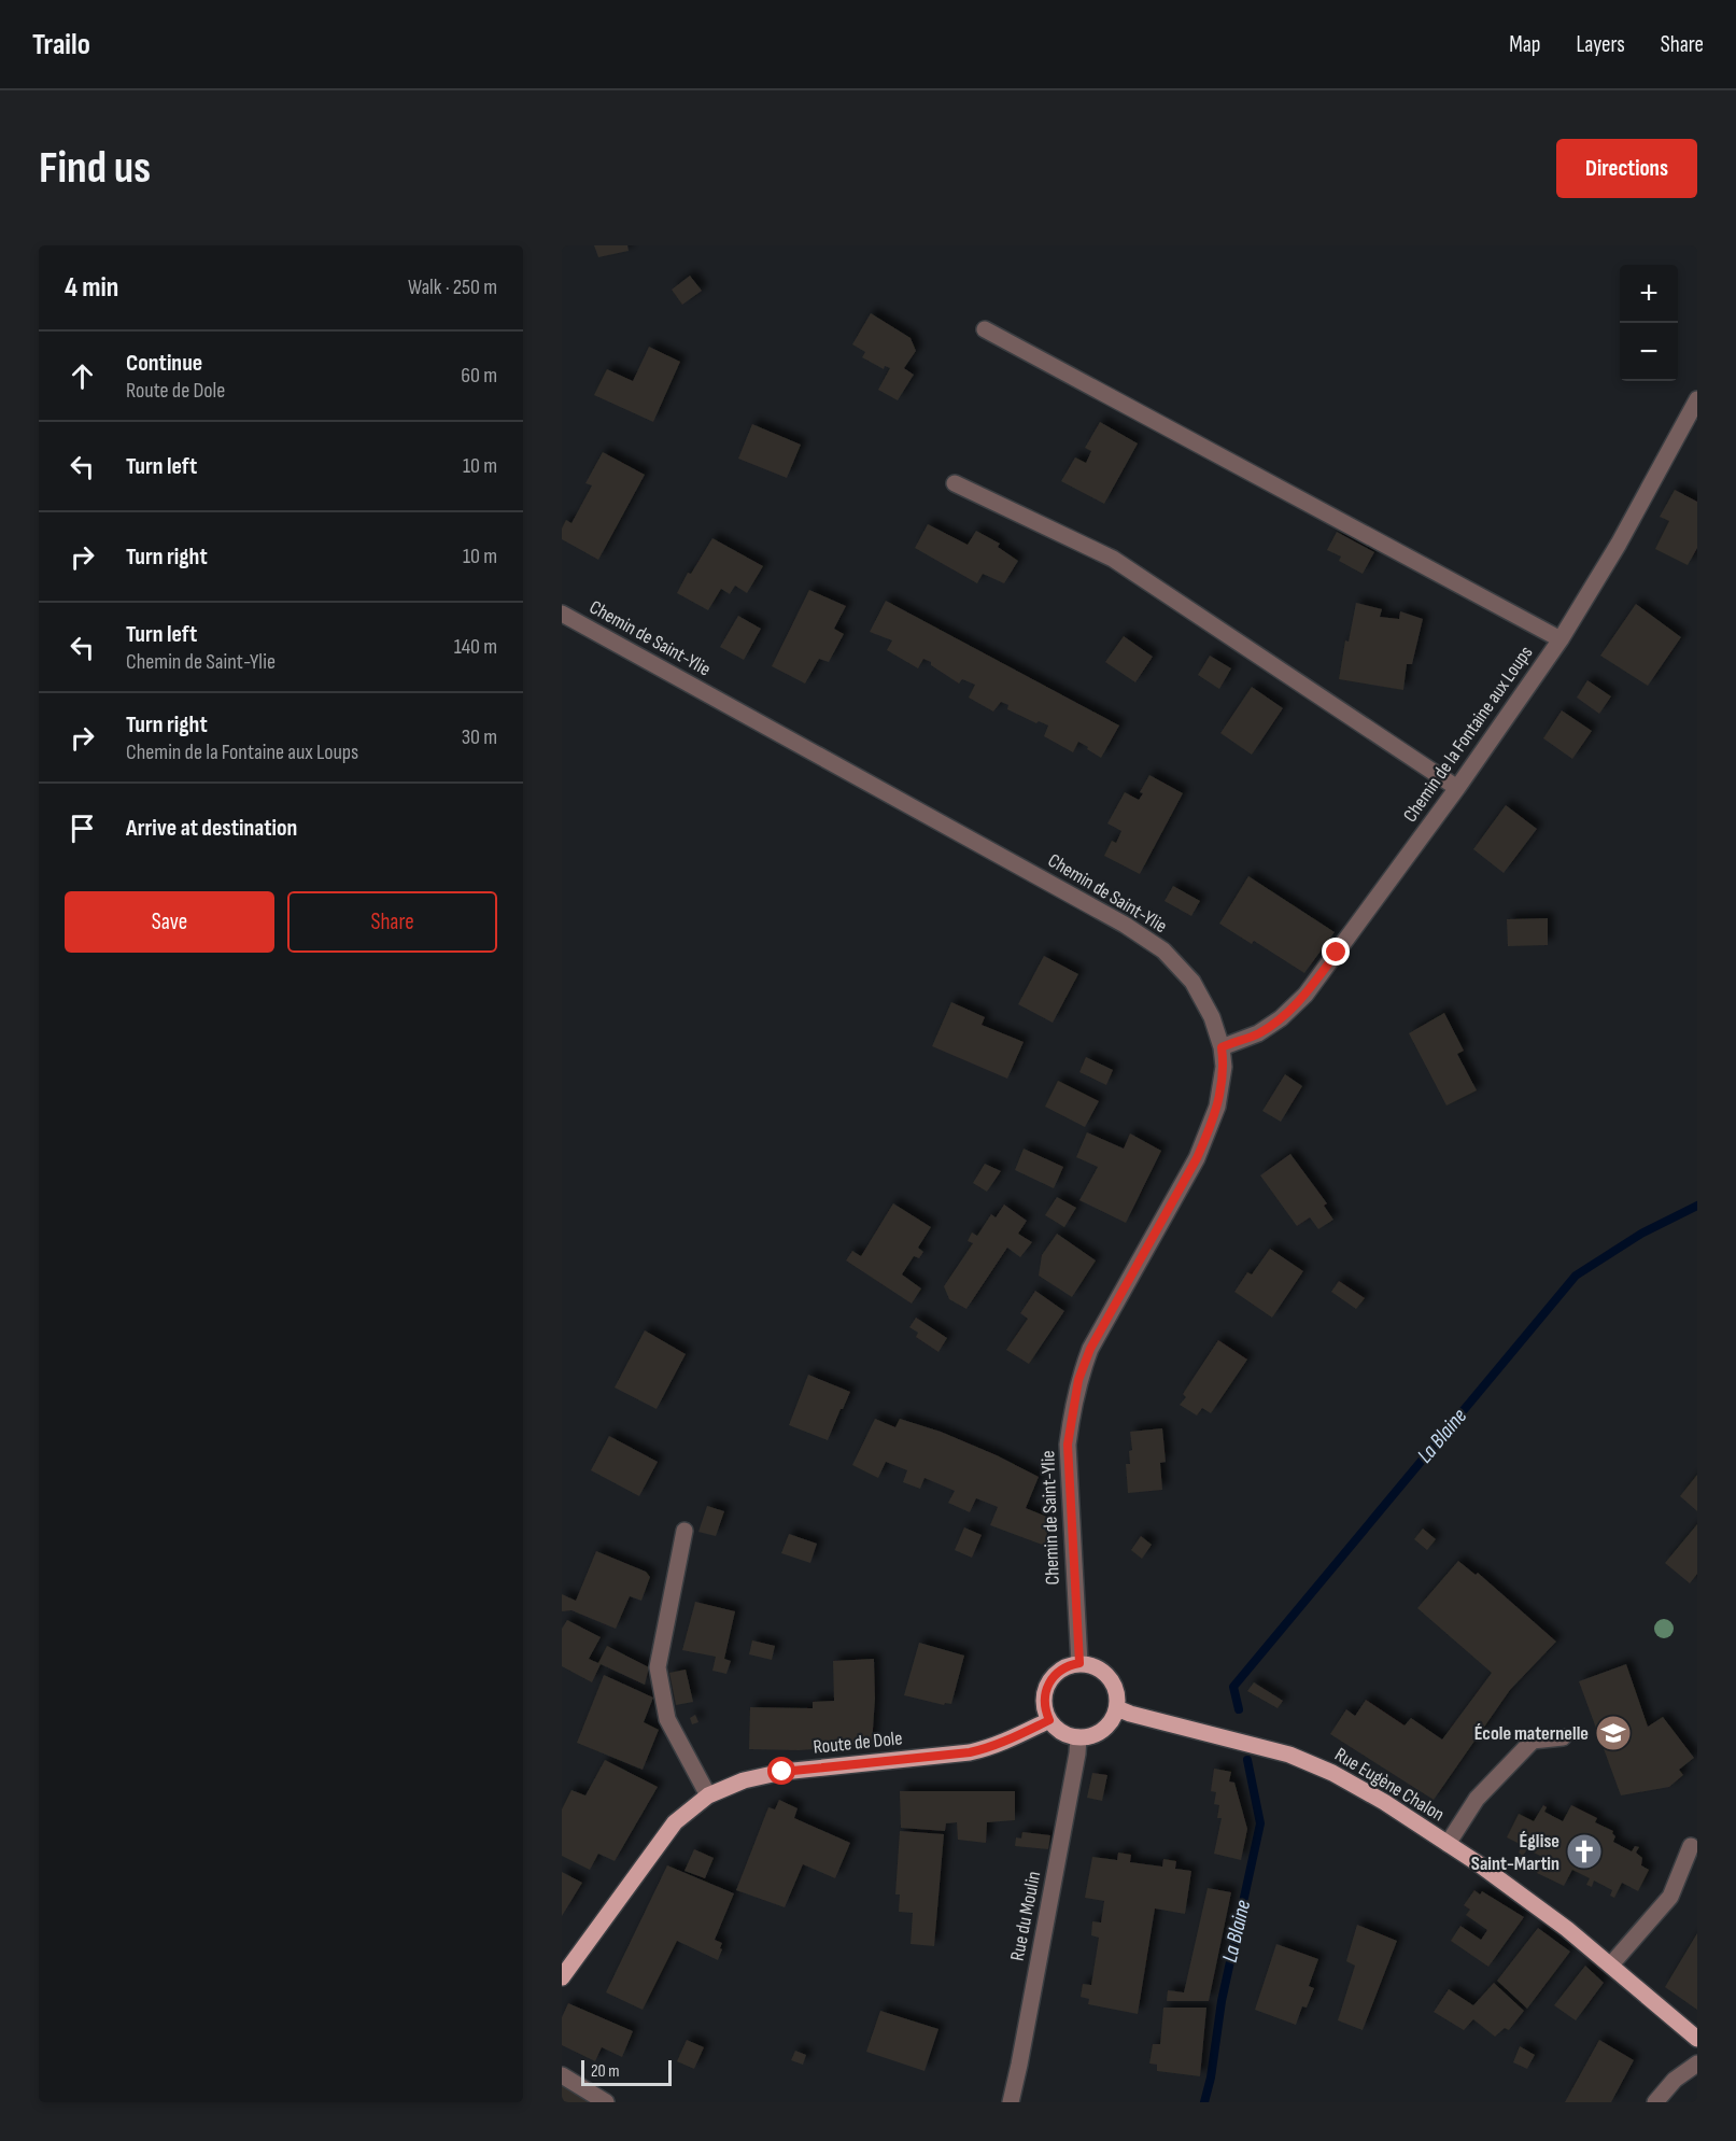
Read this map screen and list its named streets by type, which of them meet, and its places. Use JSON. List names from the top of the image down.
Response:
{
  "streets": {
    "main road": ["Route de Dole", "Rue Eugène Chalon"],
    "street": ["Chemin de Saint-Ylie", "Chemin de la Fontaine aux Loups", "Rue du Moulin"]
  },
  "crossings": [
    ["Chemin de Saint-Ylie", "Chemin de la Fontaine aux Loups"],
    ["Chemin de Saint-Ylie", "Route de Dole"],
    ["Chemin de Saint-Ylie", "Rue Eugène Chalon"],
    ["Chemin de Saint-Ylie", "Rue du Moulin"],
    ["Route de Dole", "Rue Eugène Chalon"],
    ["Route de Dole", "Rue du Moulin"],
    ["Rue Eugène Chalon", "Rue du Moulin"]
  ],
  "water": ["La Blaine"],
  "places": {
    "school or university": ["École maternelle"],
    "church": ["Église Saint-Martin"]
  },
  "scale_bar": "20 m",
  "page": {
    "header": "Trailo",
    "nav": ["Map", "Layers", "Share"],
    "buttons": [
      "Directions",
      ["Save", "Share"]
    ],
    "title": "Find us",
    "heading": ["4 min", "Walk · 250 m"],
    "map_buttons": ["+", "−"],
    "list": [
      ["Continue", "Route de Dole", "60 m"],
      ["Turn left", "10 m"],
      ["Turn right", "10 m"],
      ["Turn left", "Chemin de Saint-Ylie", "140 m"],
      ["Turn right", "Chemin de la Fontaine aux Loups", "30 m"],
      "Arrive at destination"
    ],
    "scale": "20 m"
  }
}
